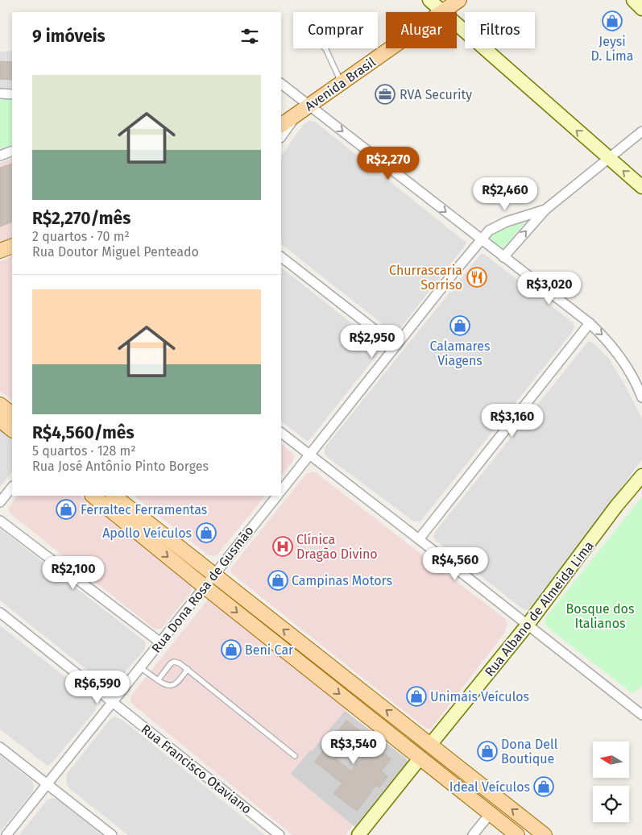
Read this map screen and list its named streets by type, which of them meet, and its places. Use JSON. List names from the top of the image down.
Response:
{
  "streets": {
    "main road": ["Avenida Brasil"],
    "street": ["Rua Dona Rosa de Gusmão", "Rua Albano de Almeida Lima", "Rua Francisco Otaviano"]
  },
  "crossings": [
    ["Rua Dona Rosa de Gusmão", "Rua Francisco Otaviano"]
  ],
  "parks": ["Bosque dos Italianos"],
  "places": {
    "shop": [
      "Jeysi D. Lima",
      "Calamares Viagens",
      "Ferraltec Ferramentas",
      "Apollo Veículos",
      "Campinas Motors",
      "Beni Car",
      "Unimais Veículos",
      "Dona Dell Boutique",
      "Ideal Veículos"
    ],
    "office": ["RVA Security"],
    "restaurant": ["Churrascaria Sorriso"],
    "hospital": ["Clínica Dragão Divino"]
  },
  "north": "left",
  "page": {
    "chip": ["Comprar", "Alugar", "Filtros"],
    "heading": "9 imóveis",
    "list": [
      {
        "name": "R$2,270/mês",
        "note": "2 quartos · 70 m² · Rua Doutor Miguel Penteado"
      },
      {
        "name": "R$4,560/mês",
        "note": "5 quartos · 128 m² · Rua José Antônio Pinto Borges"
      }
    ],
    "price": [
      "R$2,270",
      "R$2,460",
      "R$3,020",
      "R$2,950",
      "R$3,160",
      "R$4,560",
      "R$2,100",
      "R$6,590",
      "R$3,540"
    ]
  }
}
